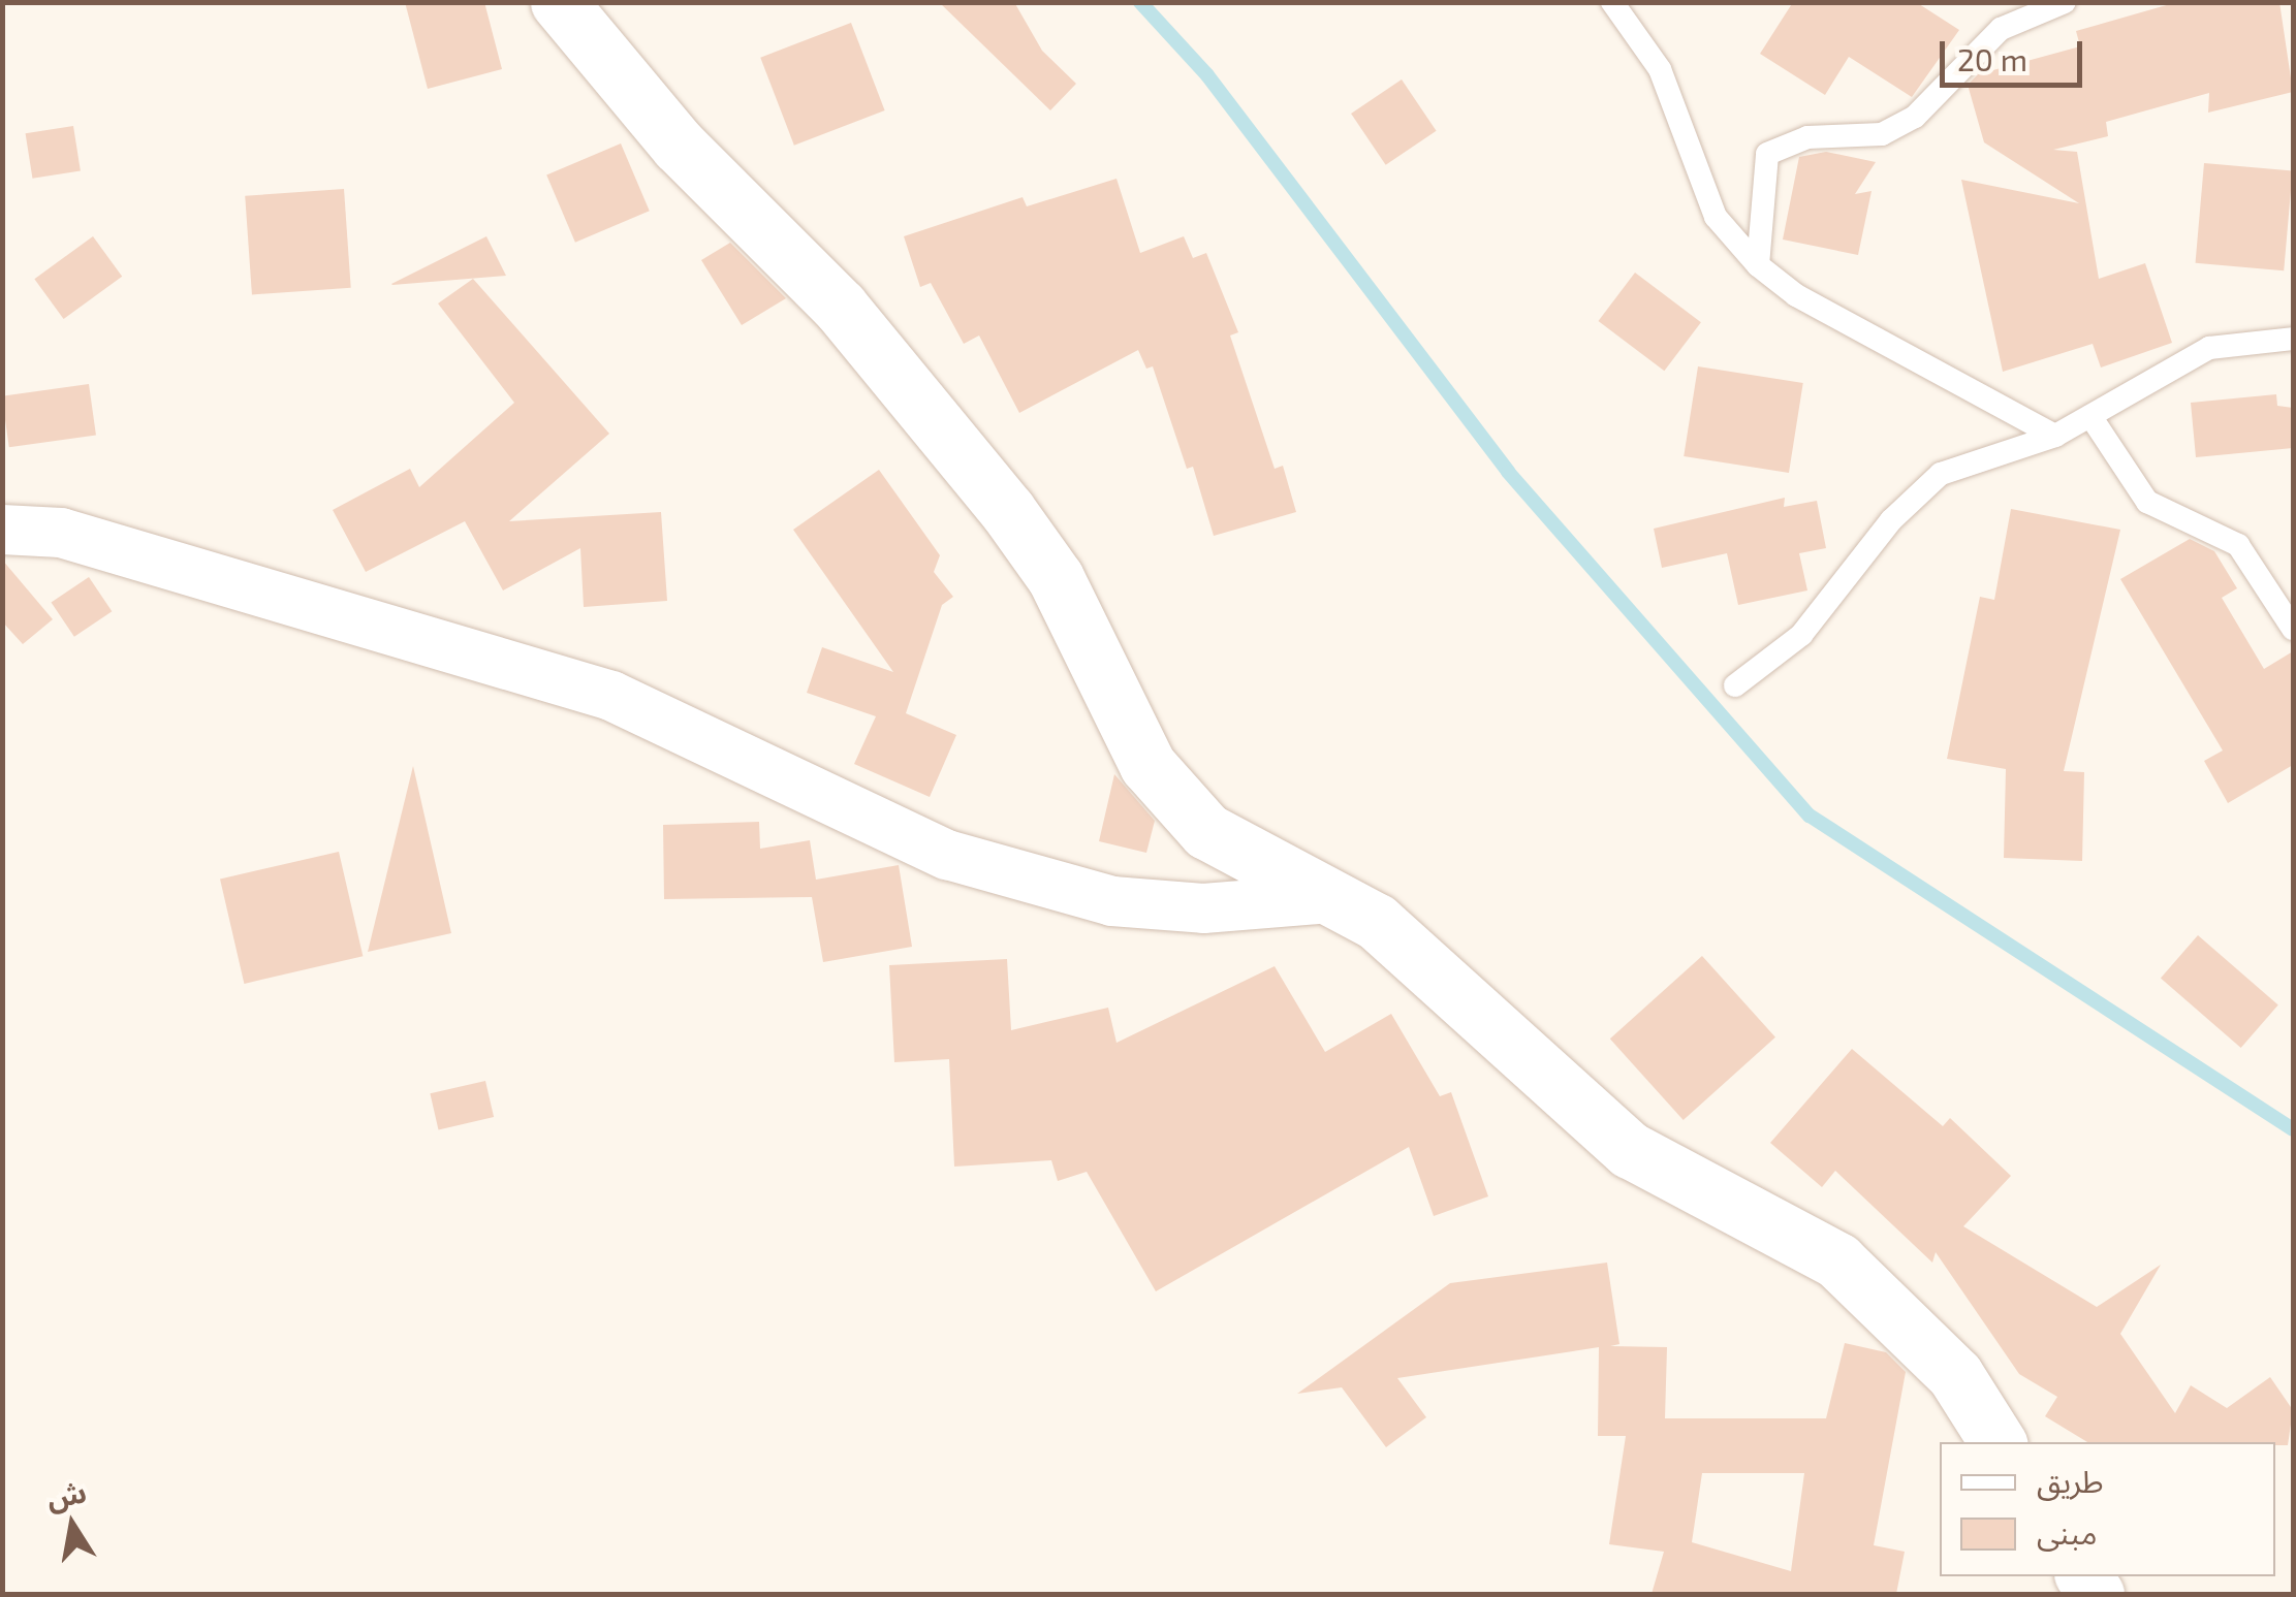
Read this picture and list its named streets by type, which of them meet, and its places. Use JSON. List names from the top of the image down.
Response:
{
  "legend": ["طريق", "مبنى"],
  "scale_bar": "20 m",
  "north": "top"
}
